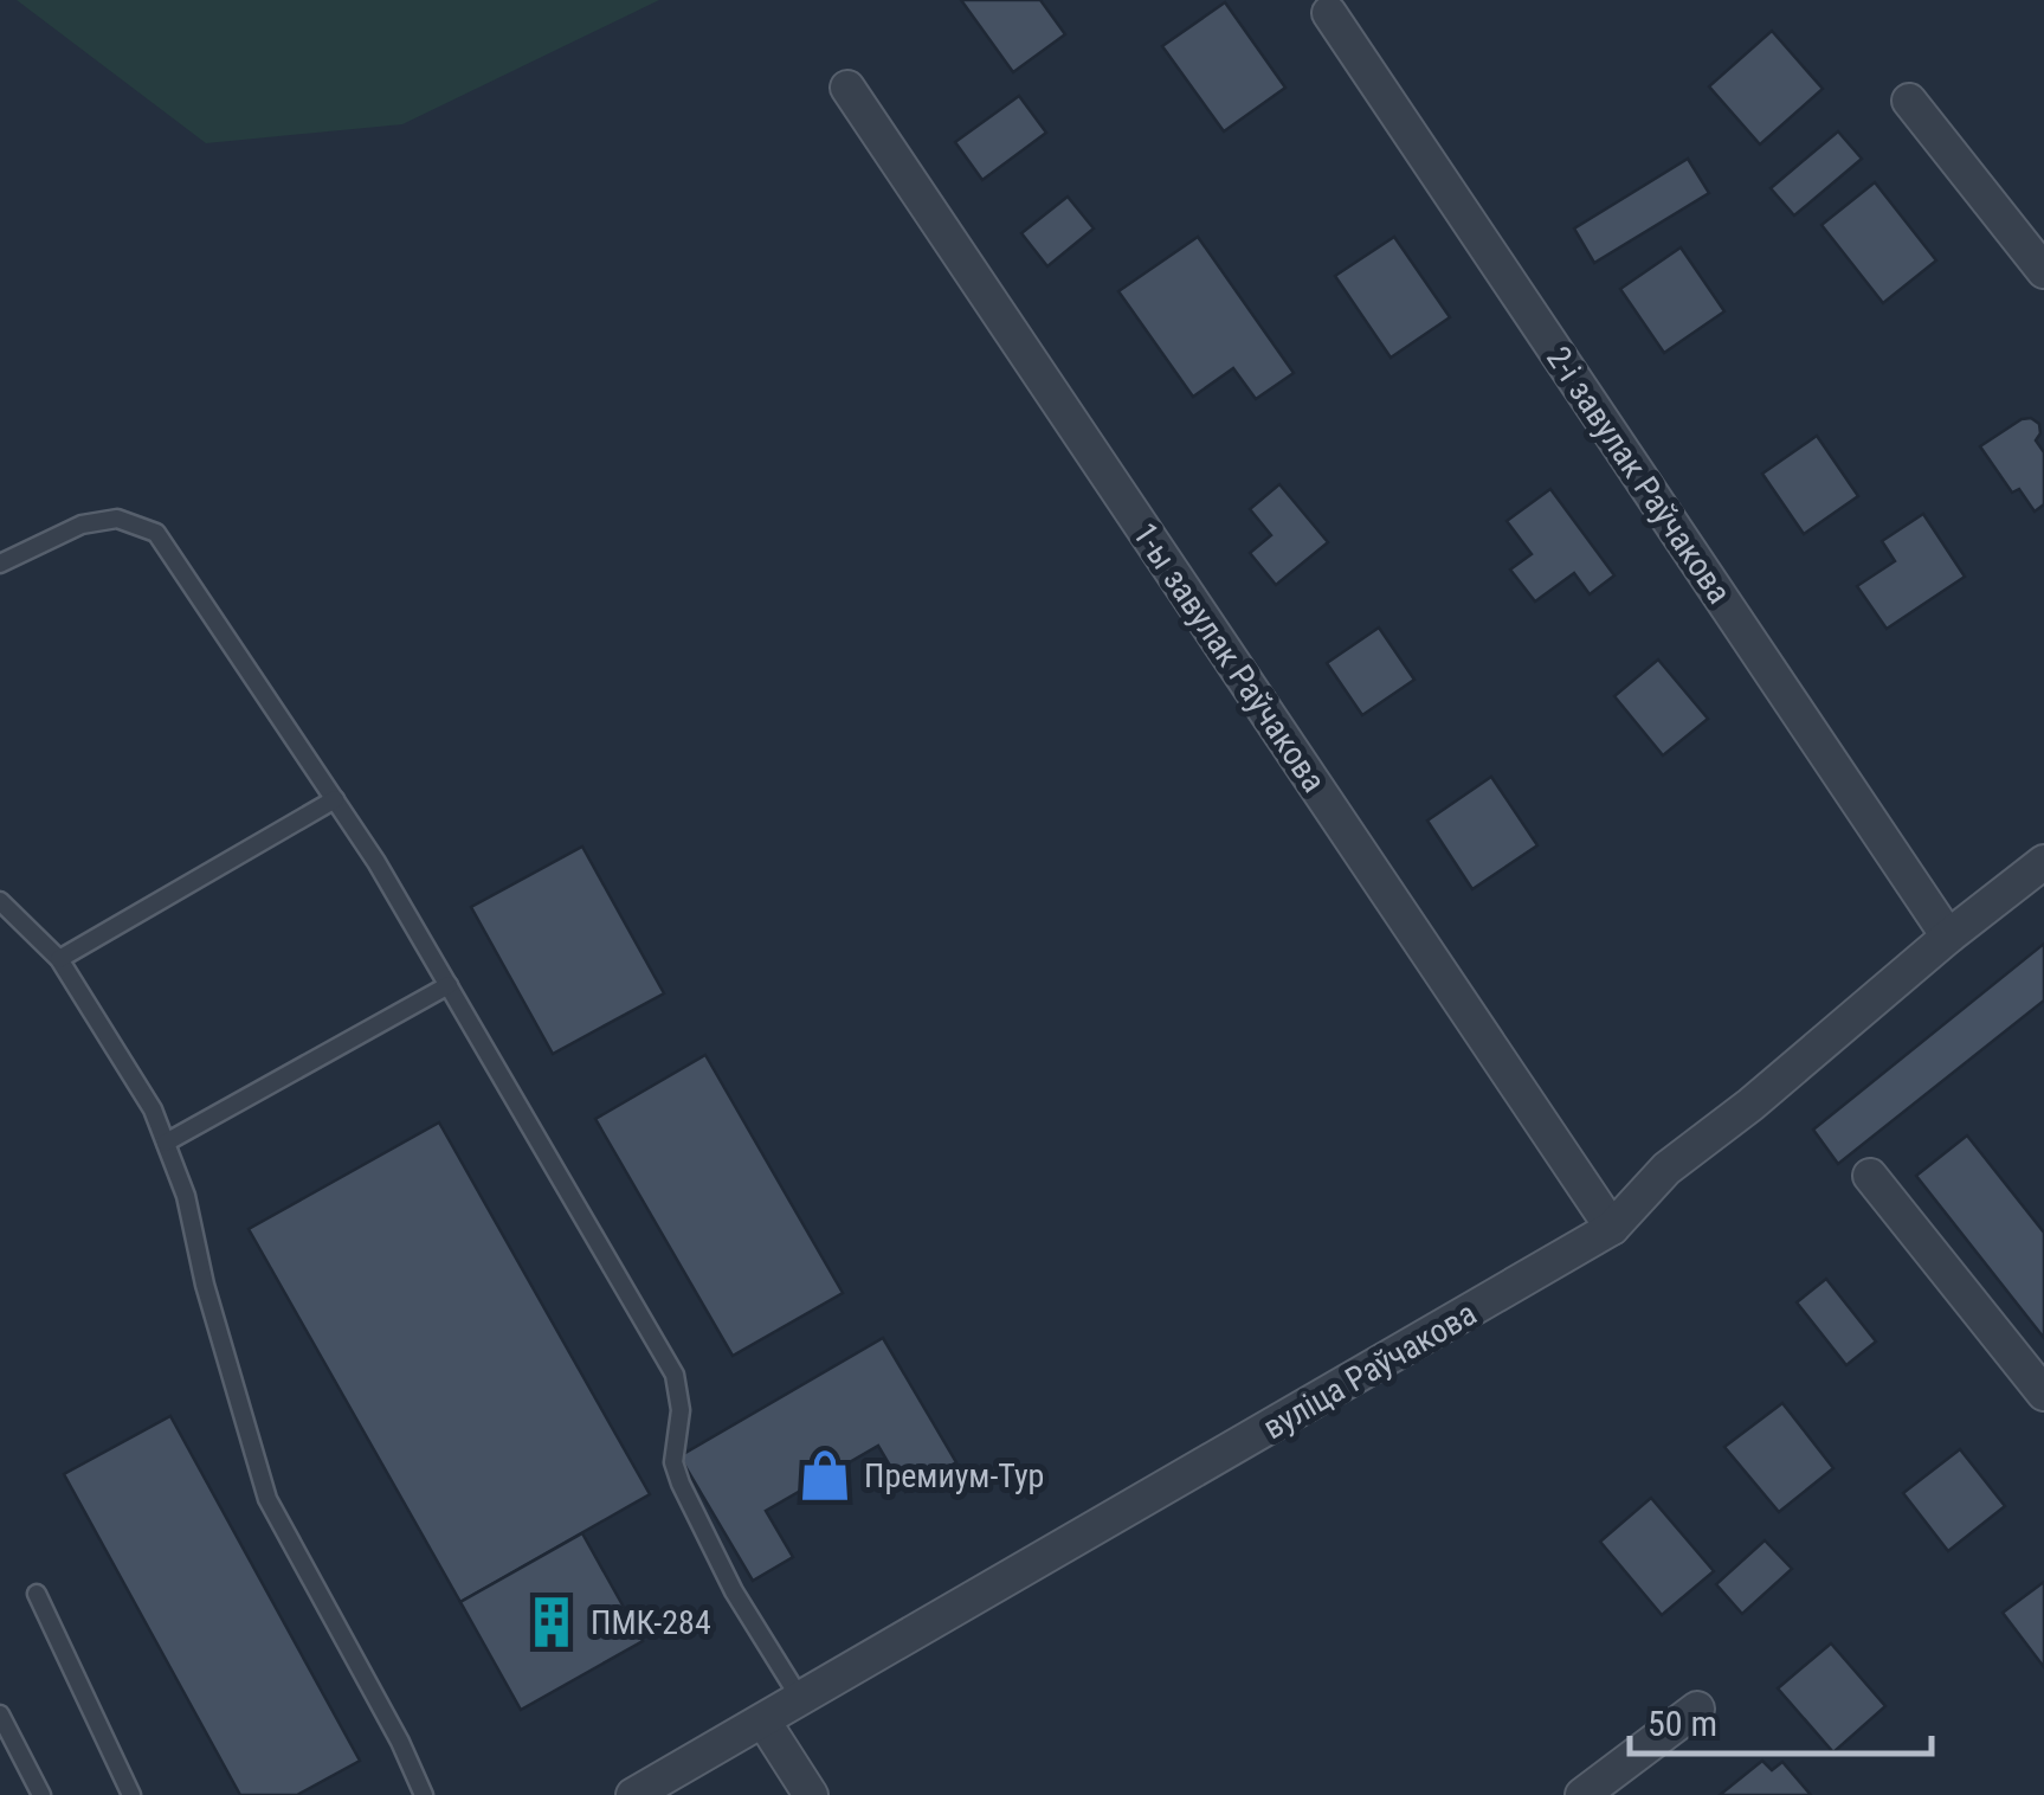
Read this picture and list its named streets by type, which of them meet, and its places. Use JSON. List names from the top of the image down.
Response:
{
  "streets": {
    "street": ["2-і завулак Раўчакова", "1-ы завулак Раўчакова", "вуліца Раўчакова"]
  },
  "crossings": [
    ["2-і завулак Раўчакова", "вуліца Раўчакова"],
    ["1-ы завулак Раўчакова", "вуліца Раўчакова"]
  ],
  "places": {
    "shop": ["Премиум-Тур"],
    "building": ["ПМК-284"]
  },
  "scale_bar": "50 m"
}
